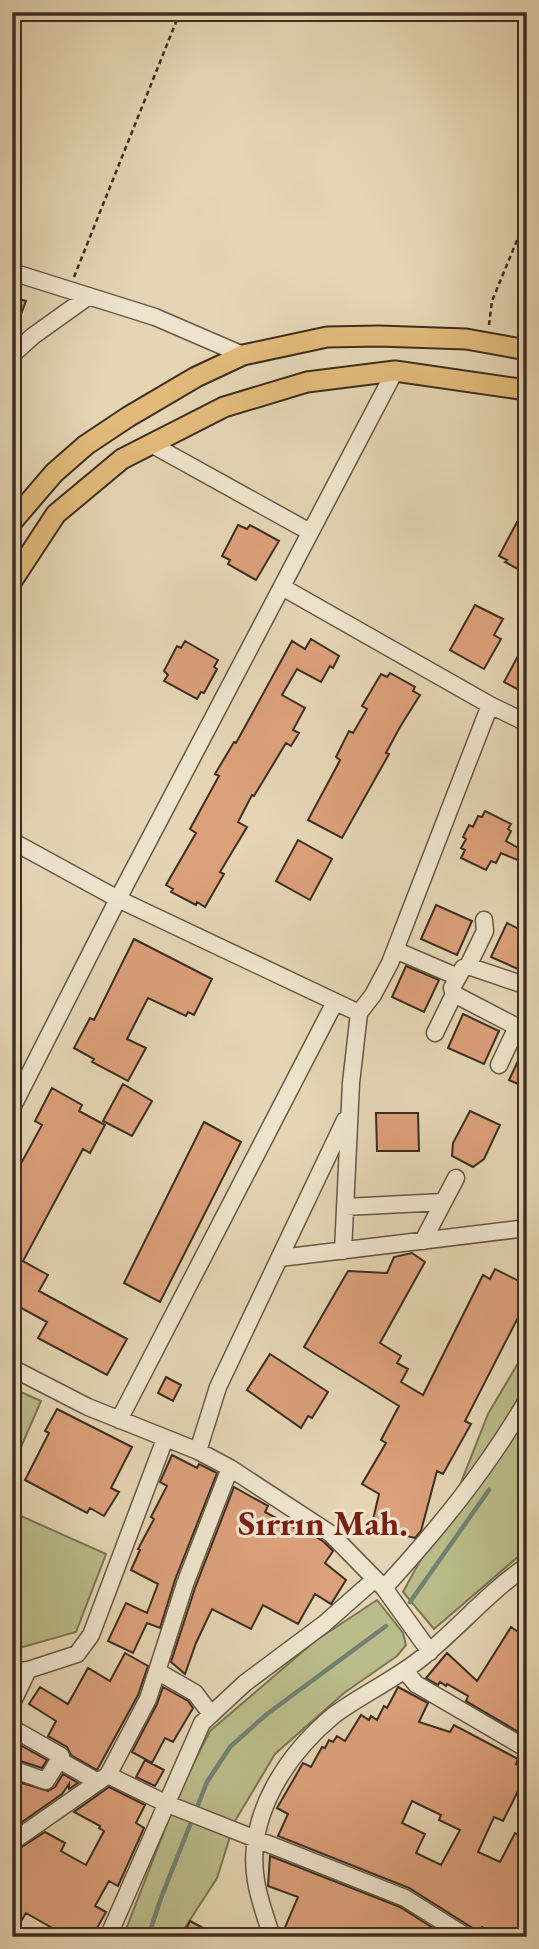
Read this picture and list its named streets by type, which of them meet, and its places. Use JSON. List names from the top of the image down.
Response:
{
  "districts": ["Sırrın Mah."]
}
